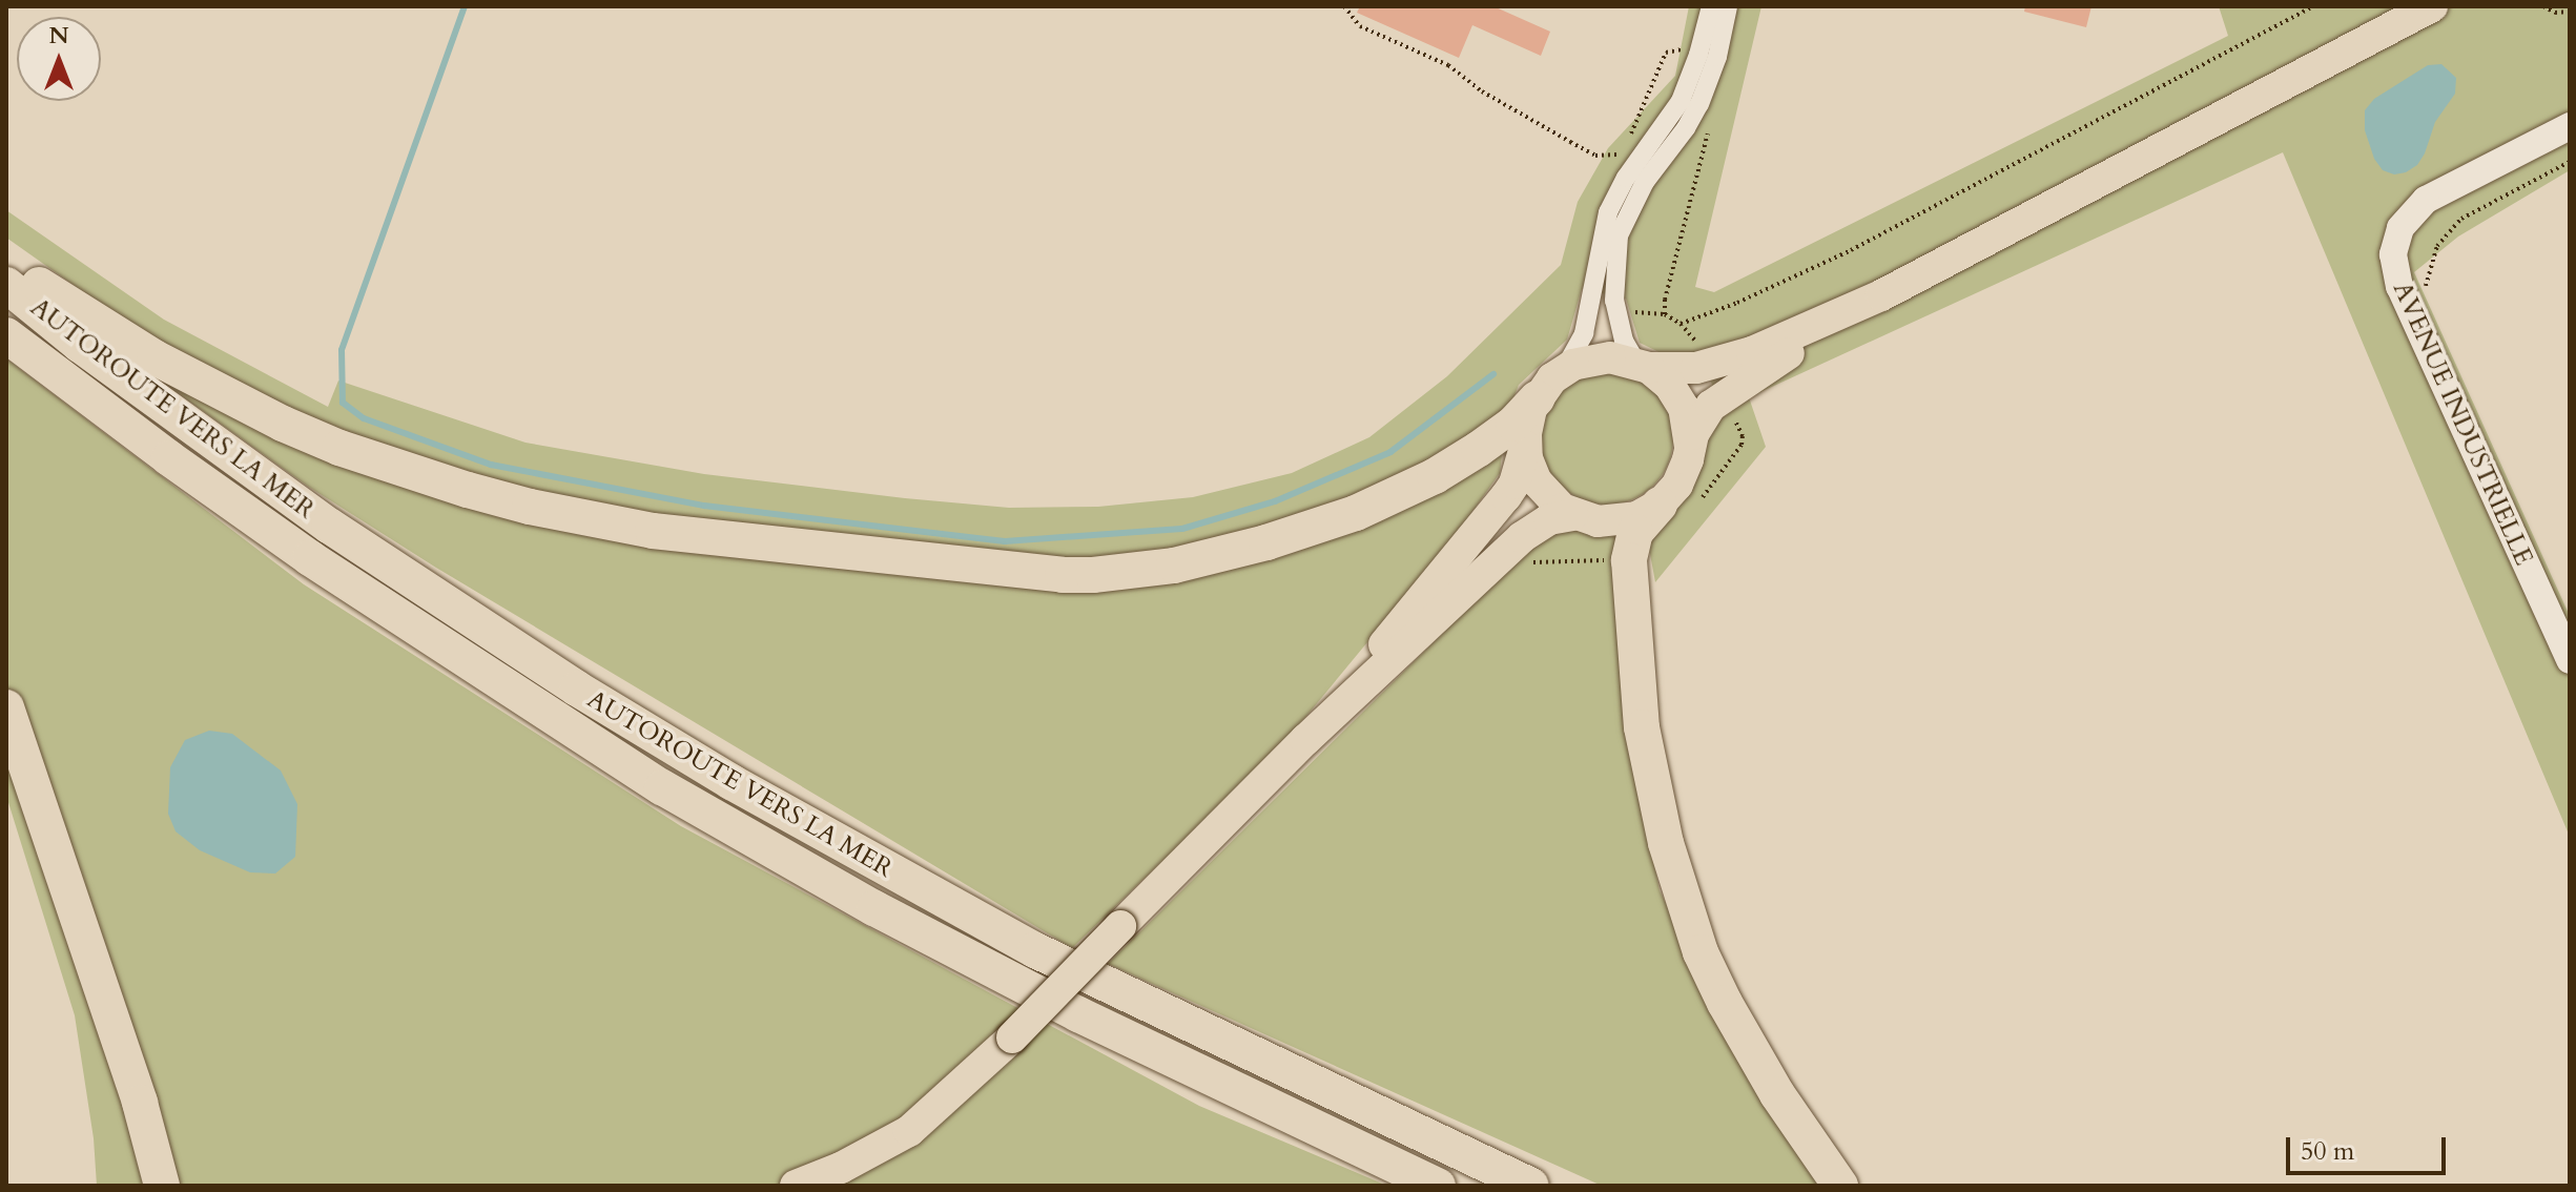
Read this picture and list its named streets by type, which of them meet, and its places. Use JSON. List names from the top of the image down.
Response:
{
  "streets": {
    "highway": ["AUTOROUTE VERS LA MER"],
    "street": ["AVENUE INDUSTRIELLE"]
  },
  "scale_bar": "50 m",
  "north": "top"
}
